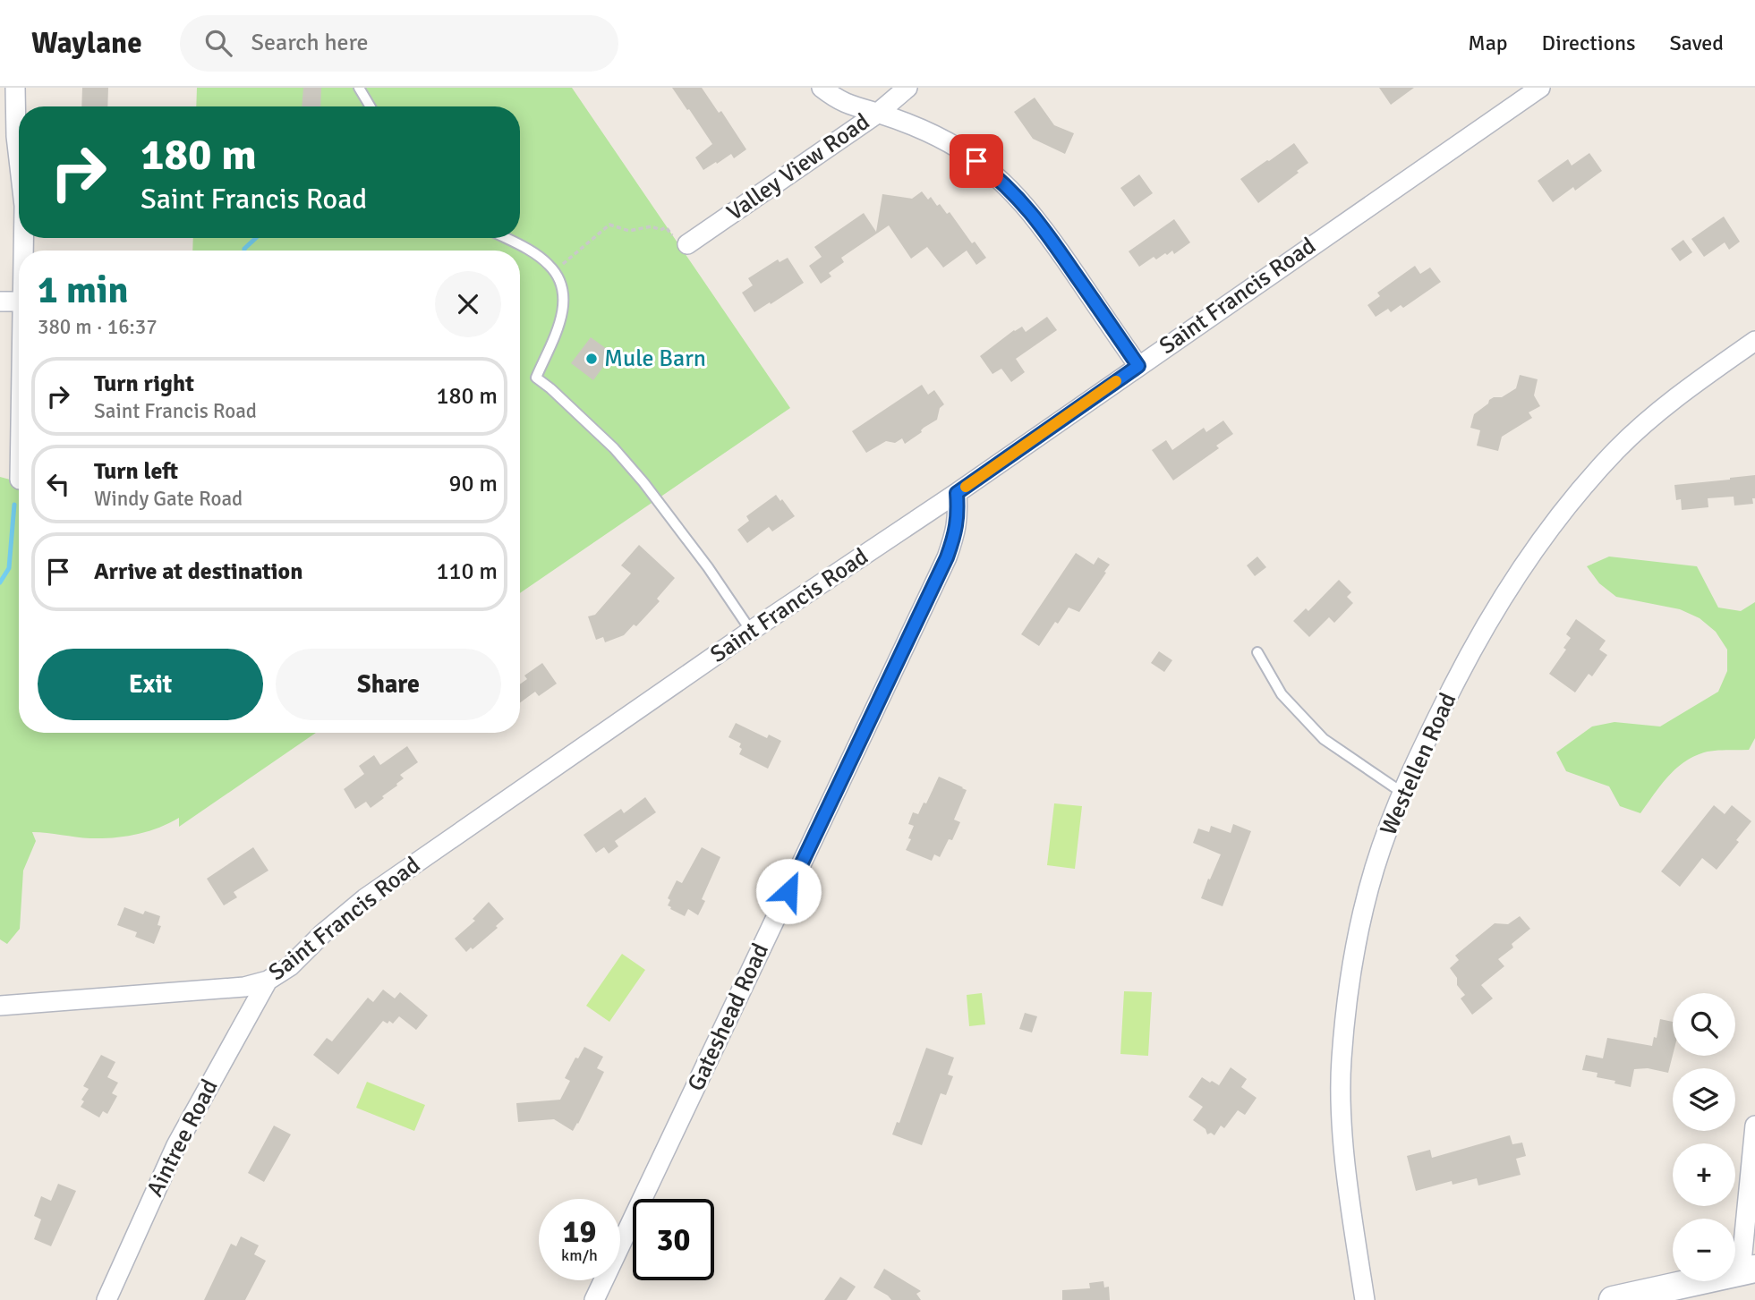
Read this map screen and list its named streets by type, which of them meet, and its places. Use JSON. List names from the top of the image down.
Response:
{
  "streets": {
    "street": [
      "Valley View Road",
      "Saint Francis Road",
      "Westellen Road",
      "Gateshead Road",
      "Aintree Road"
    ]
  },
  "crossings": [
    ["Saint Francis Road", "Gateshead Road"],
    ["Saint Francis Road", "Aintree Road"]
  ],
  "places": ["Mule Barn"],
  "page": {
    "header": "Waylane",
    "search": "Search here",
    "nav": ["Map", "Directions", "Saved"],
    "turn": ["180 m", "Saint Francis Road"],
    "heading": ["1 min", "380 m · 16:37"],
    "list": [
      {
        "name": "Turn right",
        "note": "Saint Francis Road",
        "value": "180 m"
      },
      {
        "name": "Turn left",
        "note": "Windy Gate Road",
        "value": "90 m"
      },
      {
        "name": "Arrive at destination",
        "value": "110 m"
      }
    ],
    "buttons": ["Exit", "Share"],
    "map_buttons": ["+", "−"],
    "speed": "19 km/h",
    "limit": "30"
  }
}
